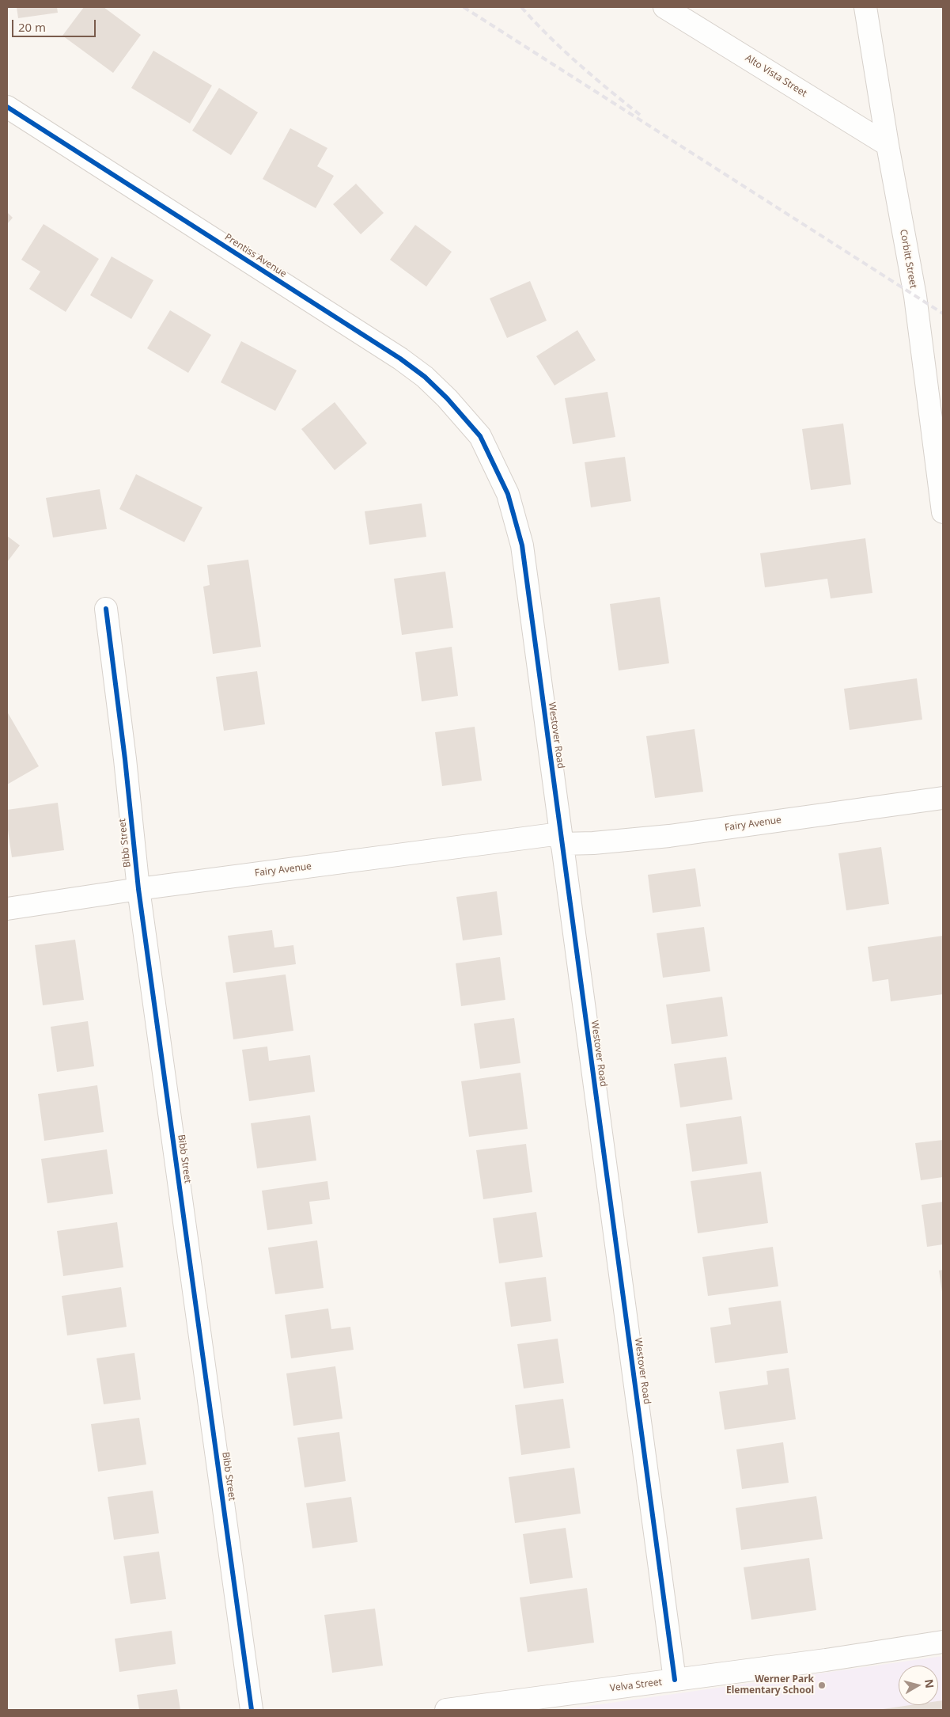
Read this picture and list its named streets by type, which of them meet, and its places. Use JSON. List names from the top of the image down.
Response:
{
  "streets": {
    "street": [
      "Alto Vista Street",
      "Prentiss Avenue",
      "Corbitt Street",
      "Westover Road",
      "Fairy Avenue",
      "Bibb Street",
      "Velva Street"
    ]
  },
  "crossings": [
    ["Alto Vista Street", "Corbitt Street"],
    ["Prentiss Avenue", "Westover Road"],
    ["Westover Road", "Fairy Avenue"],
    ["Westover Road", "Velva Street"],
    ["Fairy Avenue", "Bibb Street"]
  ],
  "places": ["Werner Park Elementary School"],
  "scale_bar": "20 m",
  "north": "right"
}
